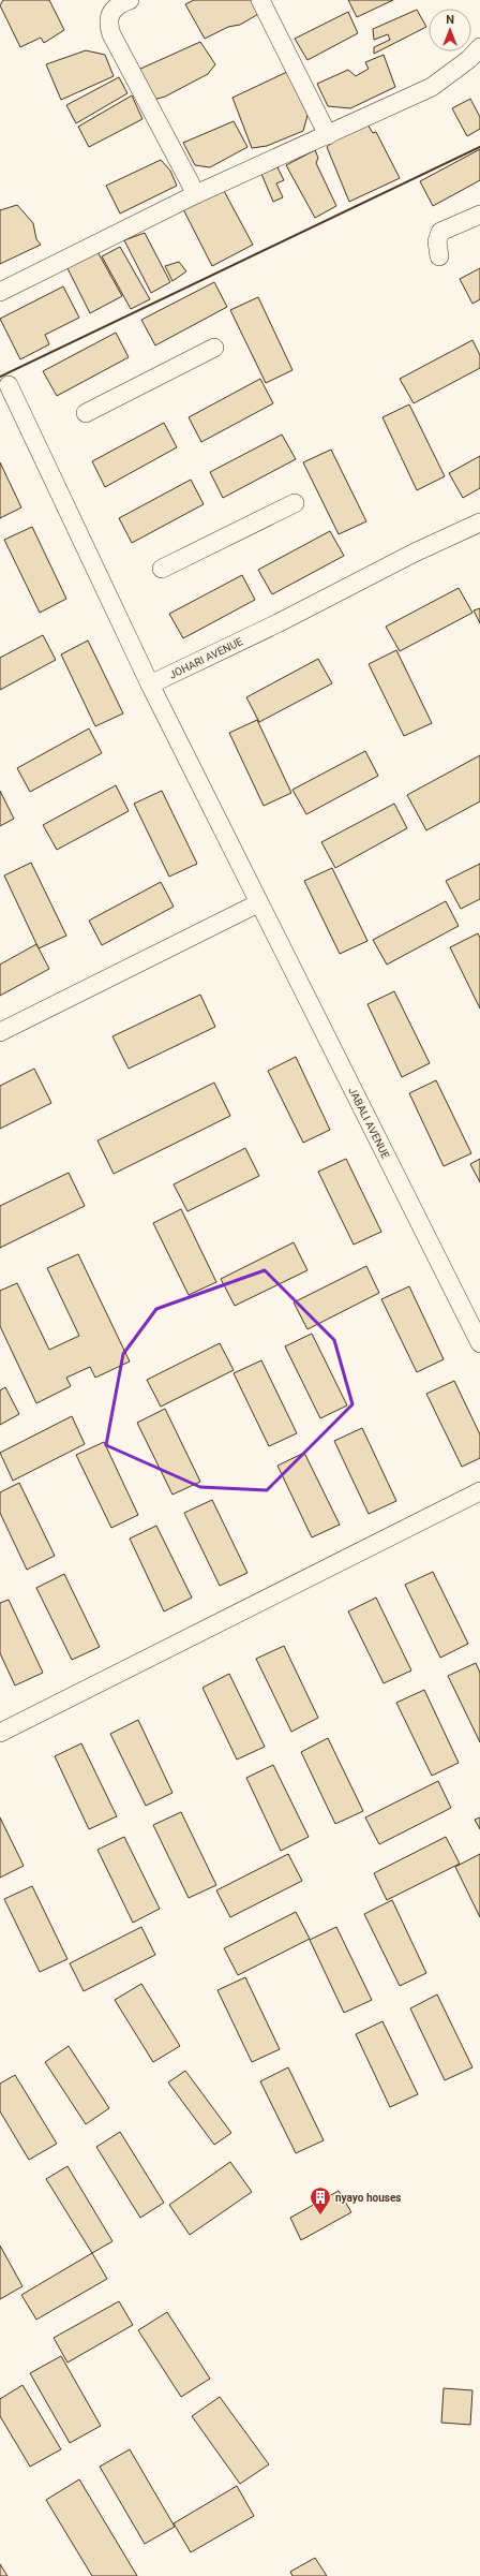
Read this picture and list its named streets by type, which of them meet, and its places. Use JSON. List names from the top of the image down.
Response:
{
  "streets": {
    "street": ["JOHARI AVENUE", "JABALI AVENUE"]
  },
  "places": {
    "building": ["nyayo houses"]
  },
  "north": "top"
}
